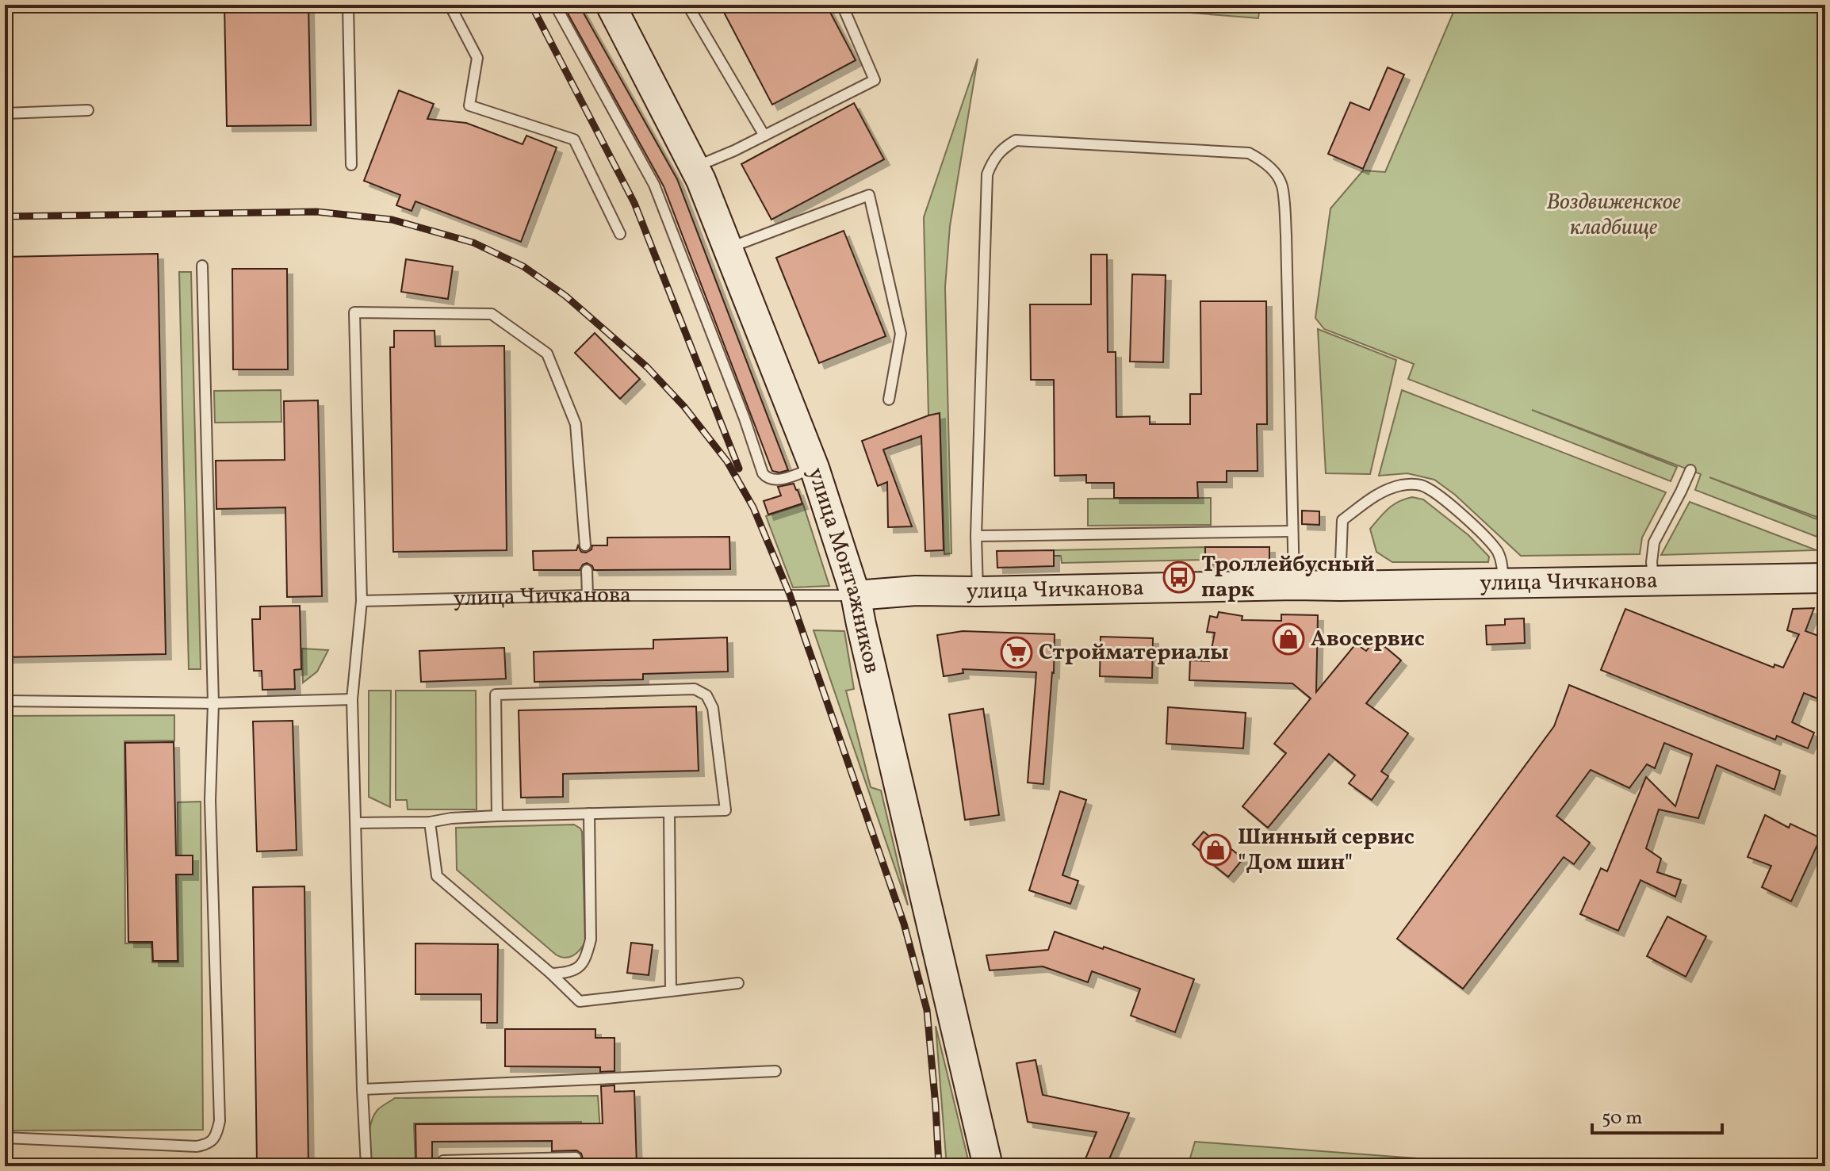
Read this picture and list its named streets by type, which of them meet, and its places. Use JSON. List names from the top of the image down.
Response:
{
  "streets": {
    "main road": ["улица Монтажников", "улица Чичканова"]
  },
  "crossings": [
    ["улица Монтажников", "улица Чичканова"]
  ],
  "parks": ["Воздвиженское кладбище"],
  "places": {
    "bus stop": ["Троллейбусный парк"],
    "shop": ["Авосервис", "Шинный сервис \"Дом шин\""],
    "supermarket": ["Стройматериалы"]
  },
  "scale_bar": "50 m"
}
